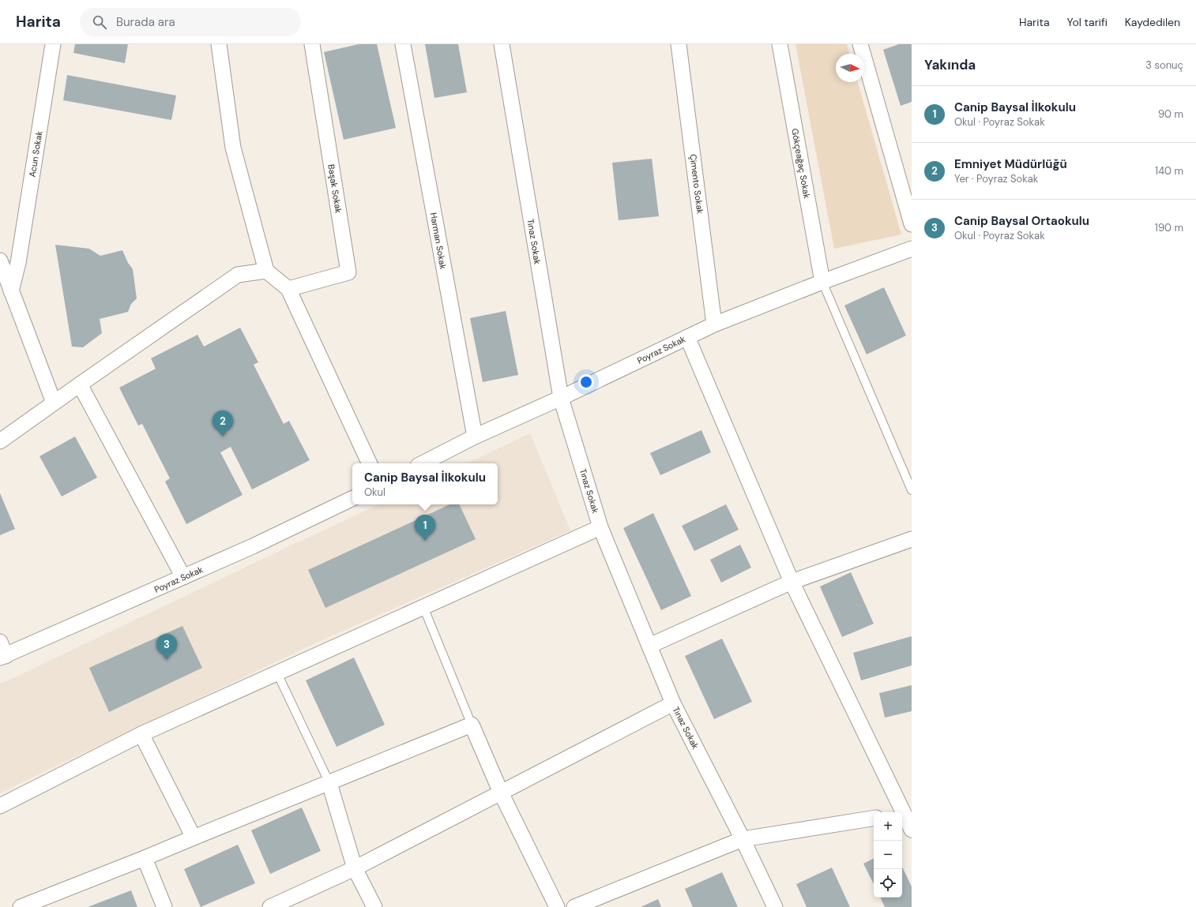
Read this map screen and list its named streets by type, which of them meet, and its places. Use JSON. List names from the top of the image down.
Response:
{
  "streets": {
    "street": [
      "Acun Sokak",
      "Gökçeağaç Sokak",
      "Çimento Sokak",
      "Başak Sokak",
      "Harman Sokak",
      "Tınaz Sokak",
      "Poyraz Sokak"
    ]
  },
  "crossings": [
    ["Gökçeağaç Sokak", "Poyraz Sokak"],
    ["Çimento Sokak", "Poyraz Sokak"],
    ["Harman Sokak", "Poyraz Sokak"],
    ["Tınaz Sokak", "Poyraz Sokak"]
  ],
  "north": "right",
  "page": {
    "header": "Harita",
    "search": "Burada ara",
    "nav": ["Harita", "Yol tarifi", "Kaydedilen"],
    "heading": ["Yakında", "3 sonuç"],
    "list": [
      {
        "mark": "1",
        "name": "Canip Baysal İlkokulu",
        "note": "Okul · Poyraz Sokak",
        "value": "90 m"
      },
      {
        "mark": "2",
        "name": "Emniyet Müdürlüğü",
        "note": "Yer · Poyraz Sokak",
        "value": "140 m"
      },
      {
        "mark": "3",
        "name": "Canip Baysal Ortaokulu",
        "note": "Okul · Poyraz Sokak",
        "value": "190 m"
      }
    ],
    "pins": ["2", "1", "3"],
    "popup": ["Canip Baysal İlkokulu", "Okul"],
    "map_buttons": ["+", "−"]
  }
}
